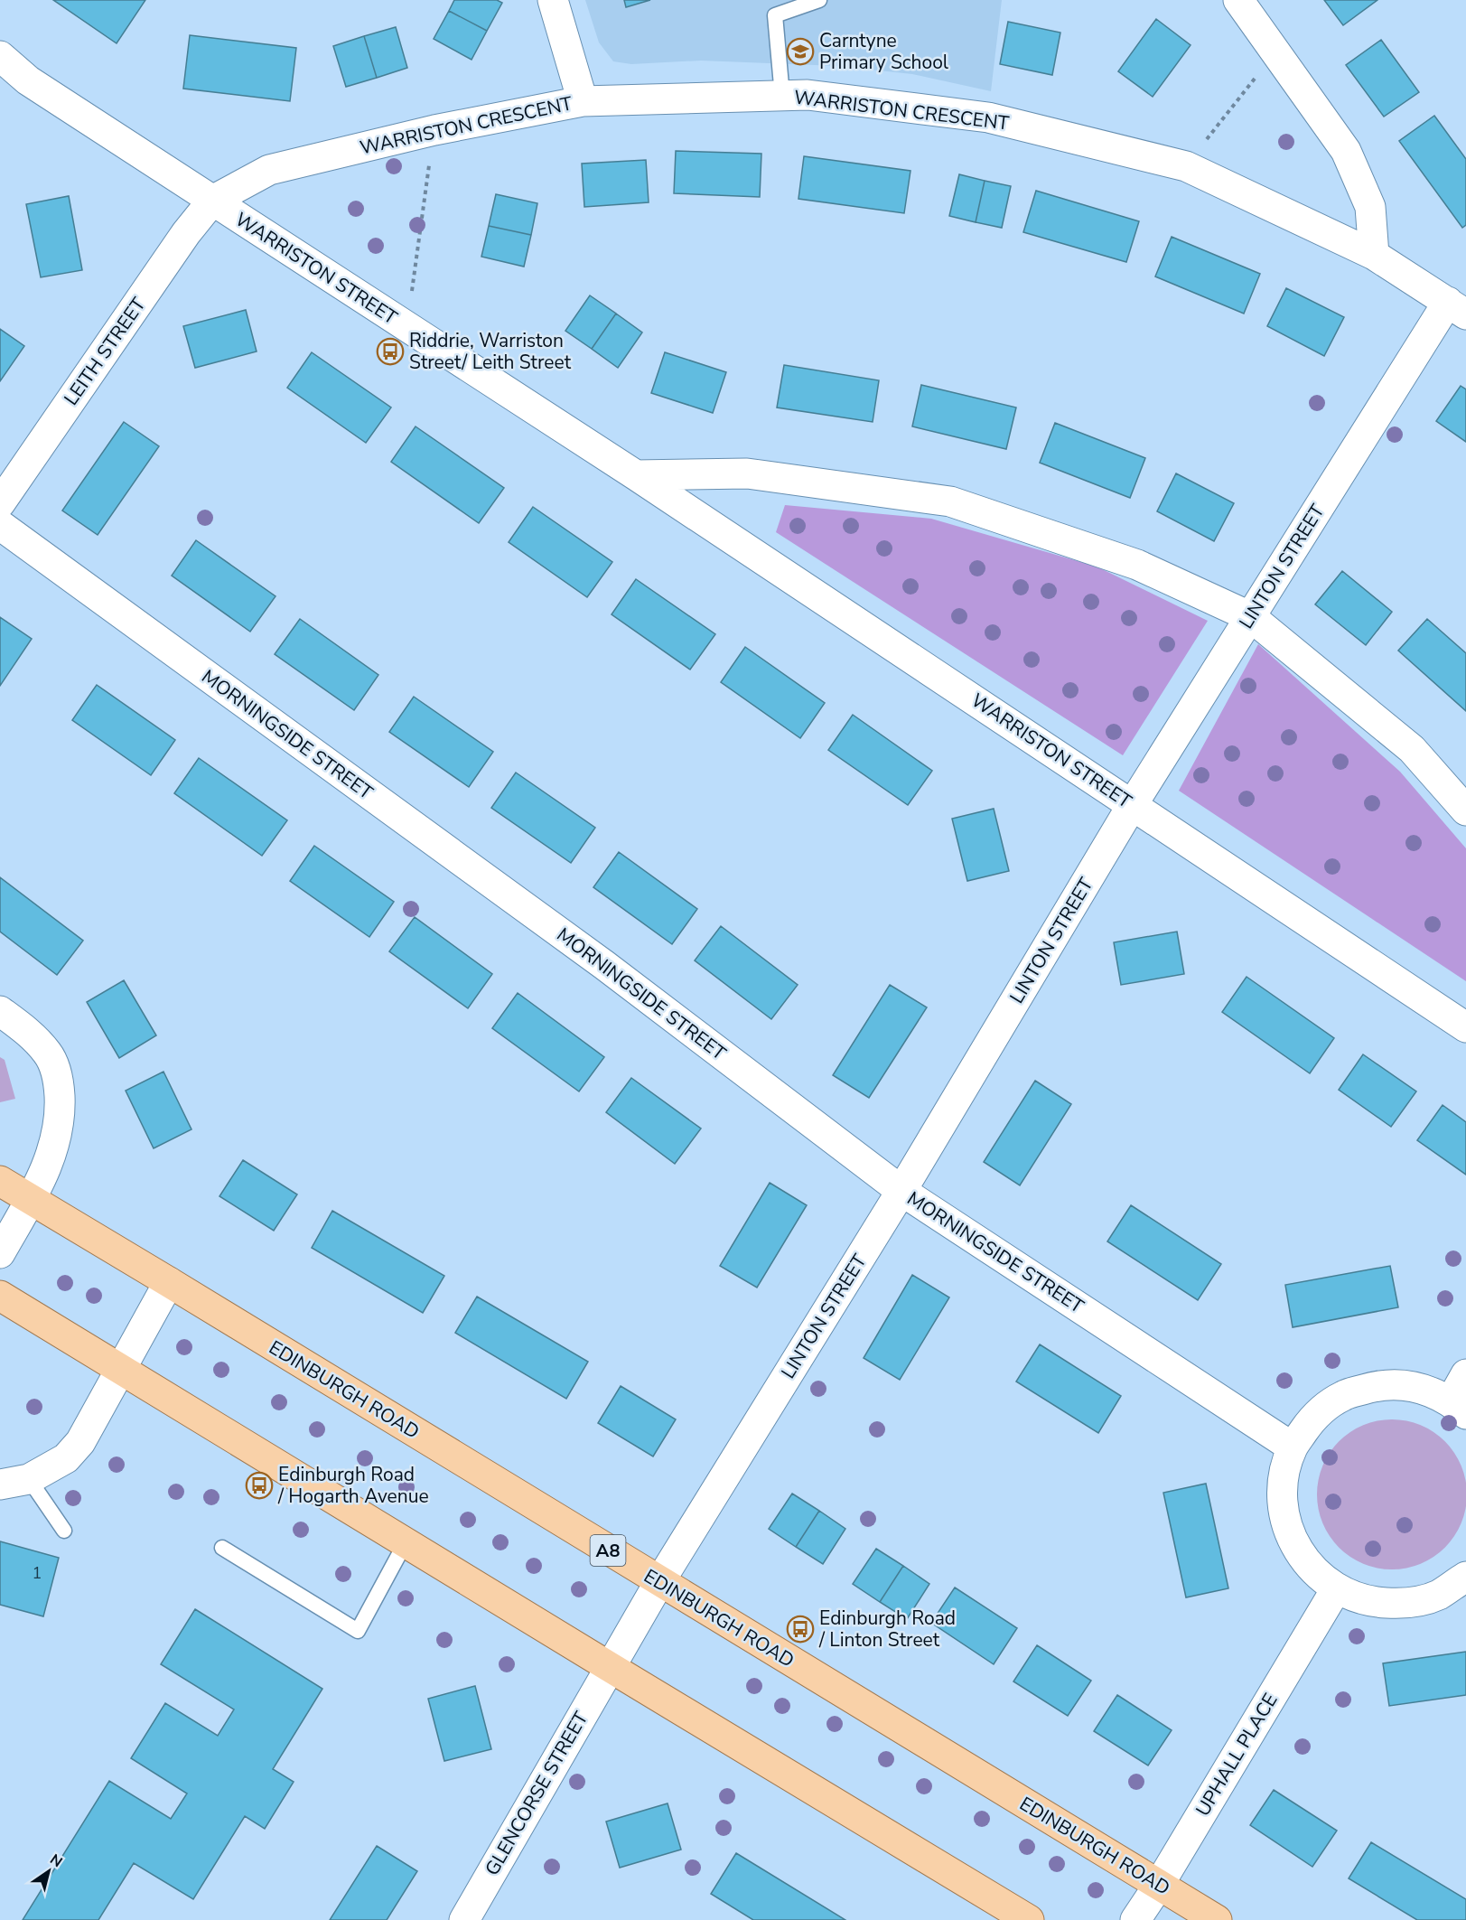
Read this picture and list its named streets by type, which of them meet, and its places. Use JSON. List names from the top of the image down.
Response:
{
  "streets": {
    "main road": ["EDINBURGH ROAD", "A8"],
    "street": [
      "WARRISTON CRESCENT",
      "WARRISTON STREET",
      "LEITH STREET",
      "LINTON STREET",
      "MORNINGSIDE STREET",
      "UPHALL PLACE",
      "GLENCORSE STREET"
    ]
  },
  "crossings": [
    ["WARRISTON CRESCENT", "WARRISTON STREET"],
    ["WARRISTON CRESCENT", "LEITH STREET"],
    ["WARRISTON CRESCENT", "LINTON STREET"],
    ["WARRISTON STREET", "LEITH STREET"],
    ["WARRISTON STREET", "LINTON STREET"],
    ["LINTON STREET", "MORNINGSIDE STREET"],
    ["LINTON STREET", "EDINBURGH ROAD"],
    ["LINTON STREET", "GLENCORSE STREET"],
    ["EDINBURGH ROAD", "UPHALL PLACE"]
  ],
  "places": {
    "school or university": ["Carntyne Primary School"],
    "bus stop": ["Riddrie, Warriston Street/ Leith Street", "Edinburgh Road / Hogarth Avenue", "Edinburgh Road / Linton Street"]
  },
  "house_numbers": ["1"],
  "north": "top right"
}
